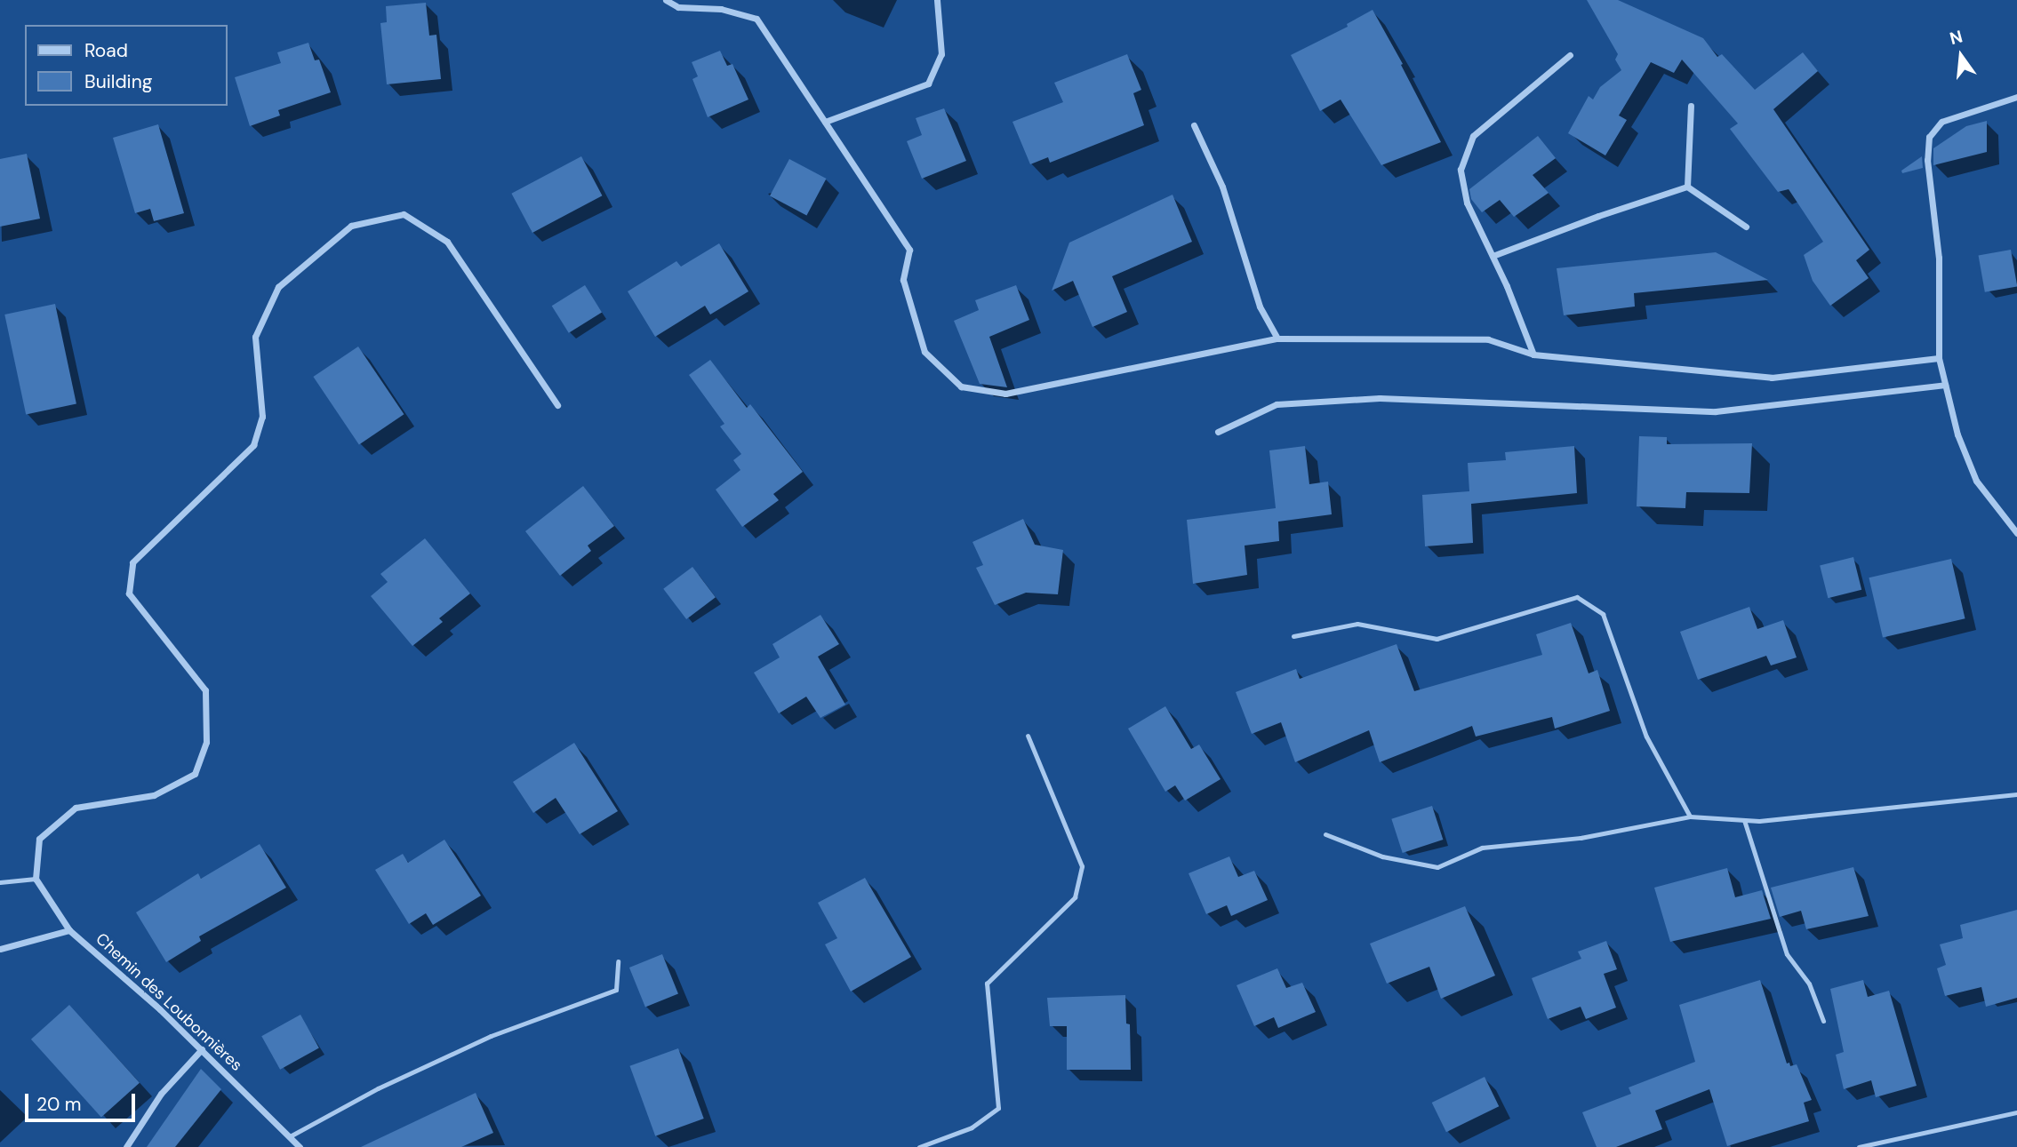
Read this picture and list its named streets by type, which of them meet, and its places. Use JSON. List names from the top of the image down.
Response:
{
  "streets": {
    "street": ["Chemin des Loubonnières"]
  },
  "legend": ["Road", "Building"],
  "scale_bar": "20 m",
  "north": "top"
}
